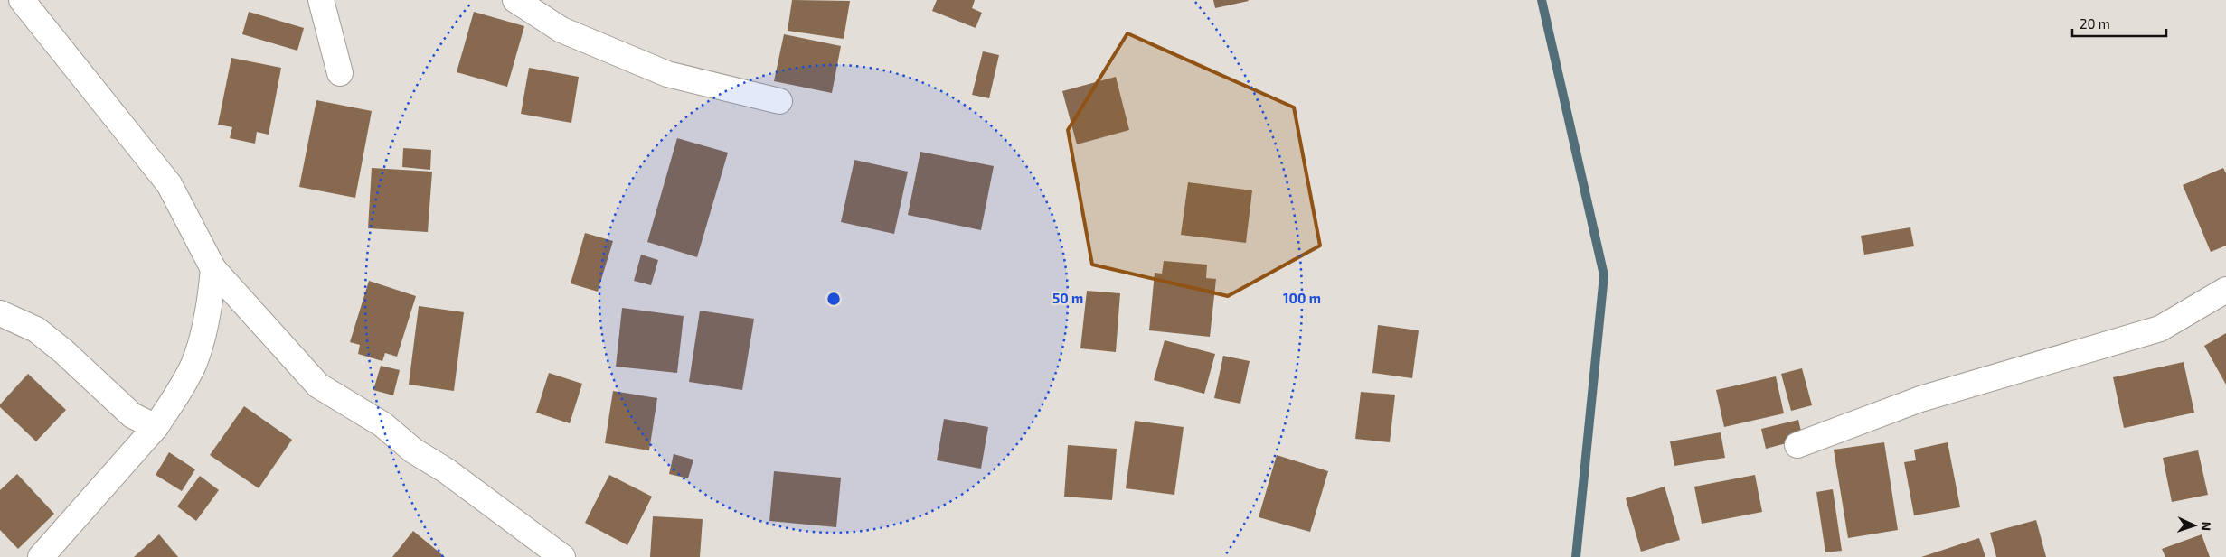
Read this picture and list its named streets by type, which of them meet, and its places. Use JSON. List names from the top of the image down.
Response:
{
  "scale_bar": "20 m",
  "north": "right",
  "rings": ["50 m", "100 m"]
}
